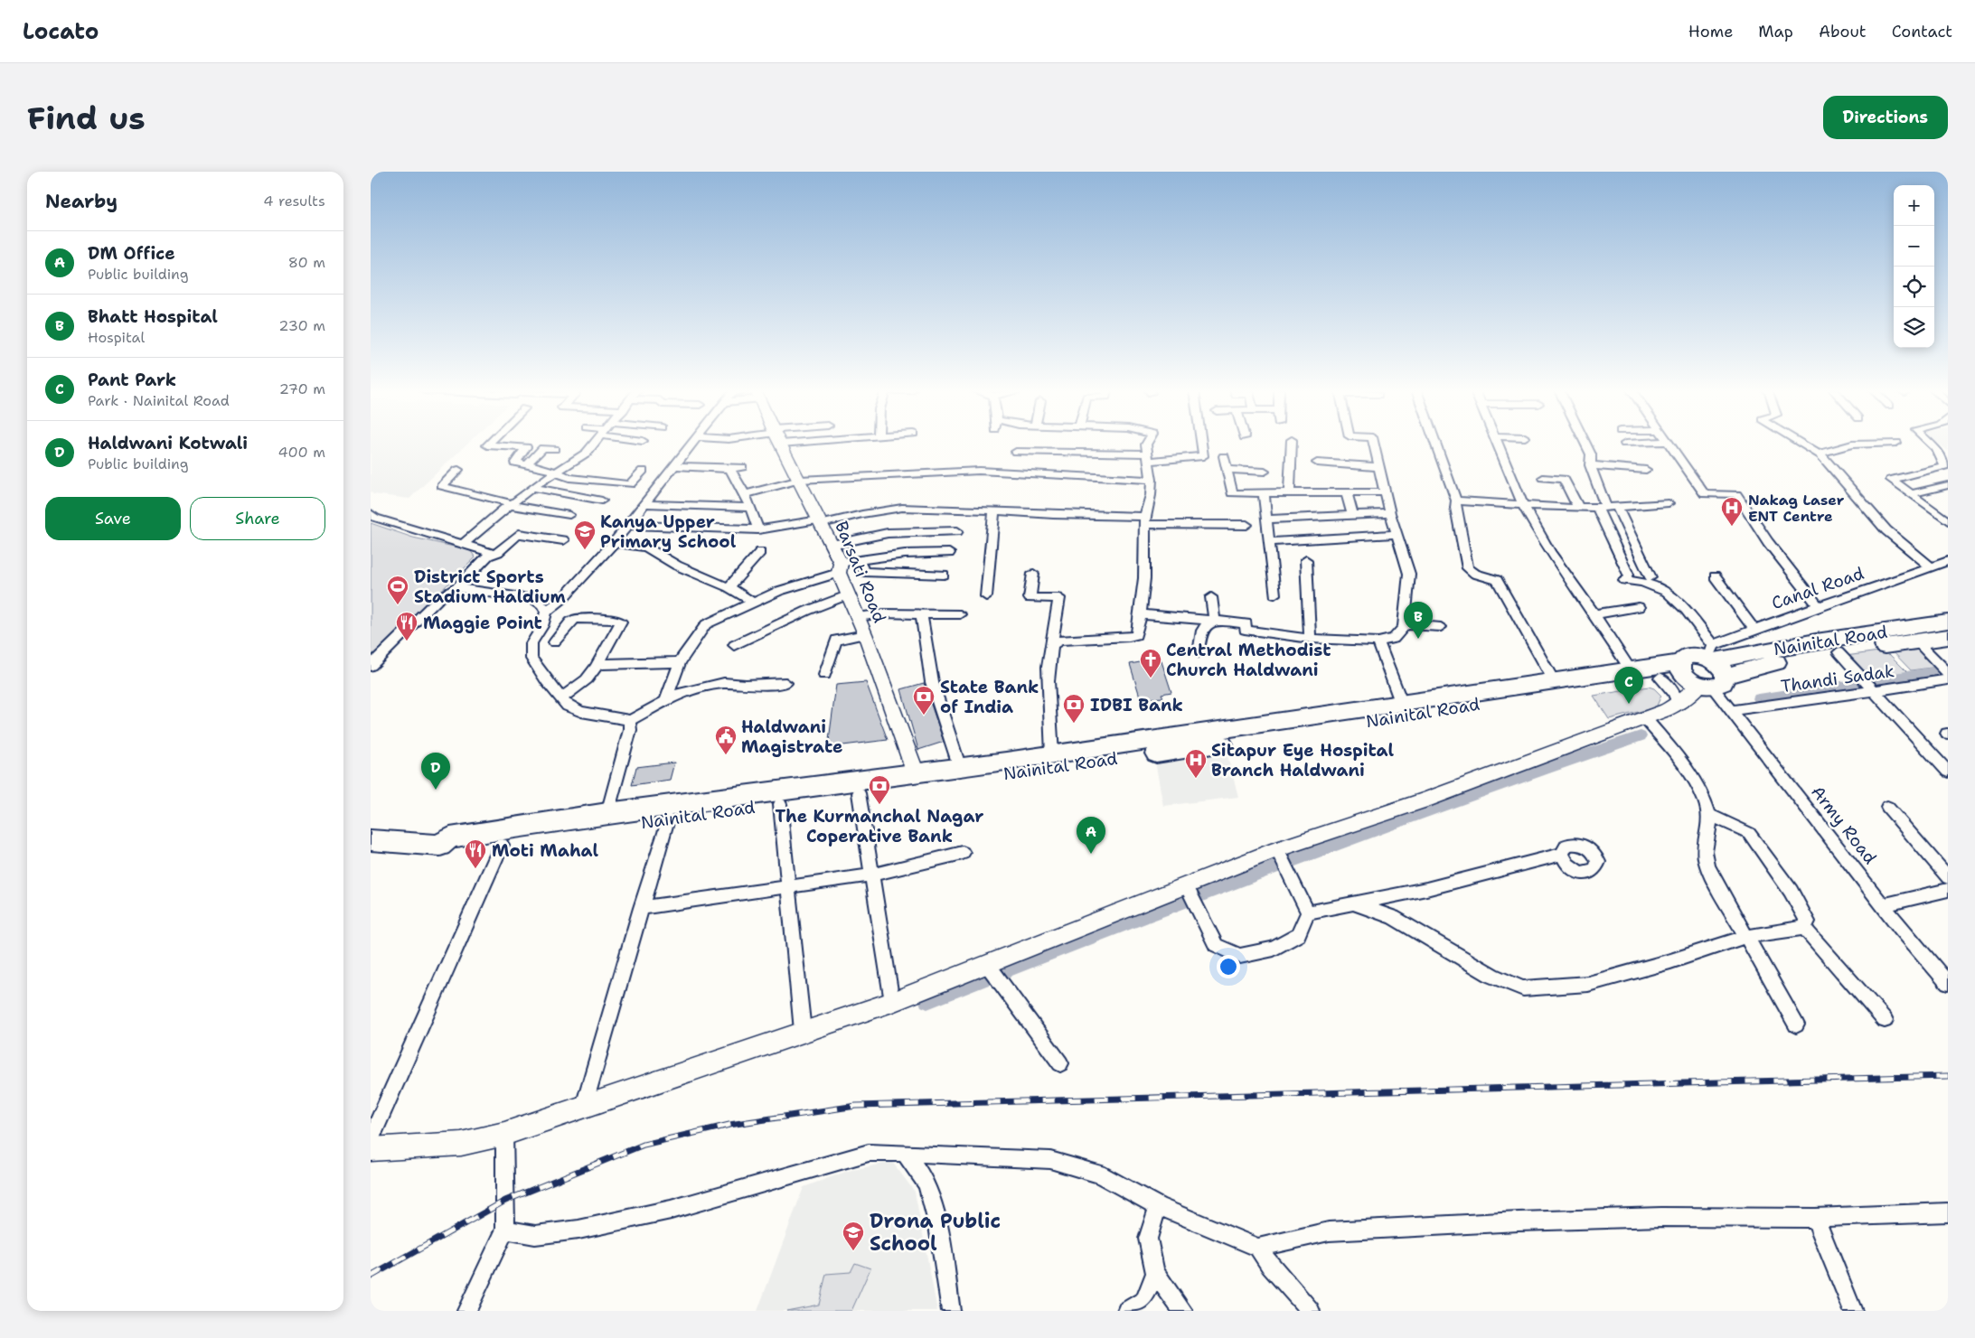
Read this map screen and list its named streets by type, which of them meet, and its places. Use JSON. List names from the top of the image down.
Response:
{
  "streets": {
    "highway": ["Nainital Road"],
    "street": [
      "Barsati Road",
      "Canal Road",
      "Thandi Sadak",
      "Army Road"
    ]
  },
  "crossings": [
    ["Barsati Road", "Nainital Road"],
    ["Canal Road", "Nainital Road"],
    ["Nainital Road", "Army Road"],
    ["Thandi Sadak", "Army Road"]
  ],
  "places": {
    "hospital": ["Nakag Laser ENT Centre", "Sitapur Eye Hospital Branch Haldwani"],
    "school or university": ["Kanya Upper Primary School", "Drona Public School"],
    "sports": ["District Sports Stadium Haldium"],
    "restaurant": ["Maggie Point", "Moti Mahal"],
    "church": ["Central Methodist Church Haldwani"],
    "bank": ["State Bank of India", "IDBI Bank", "The Kurmanchal Nagar Coperative Bank"],
    "public building": ["Haldwani Magistrate"]
  },
  "page": {
    "header": "Locato",
    "nav": [
      "Home",
      "Map",
      "About",
      "Contact"
    ],
    "buttons": [
      "Directions",
      ["Save", "Share"]
    ],
    "title": "Find us",
    "heading": ["Nearby", "4 results"],
    "map_buttons": ["+", "−"],
    "list": [
      {
        "mark": "A",
        "name": "DM Office",
        "note": "Public building",
        "value": "80 m"
      },
      {
        "mark": "B",
        "name": "Bhatt Hospital",
        "note": "Hospital",
        "value": "230 m"
      },
      {
        "mark": "C",
        "name": "Pant Park",
        "note": "Park · Nainital Road",
        "value": "270 m"
      },
      {
        "mark": "D",
        "name": "Haldwani Kotwali",
        "note": "Public building",
        "value": "400 m"
      }
    ],
    "pins": [
      "B",
      "C",
      "D",
      "A"
    ]
  }
}
